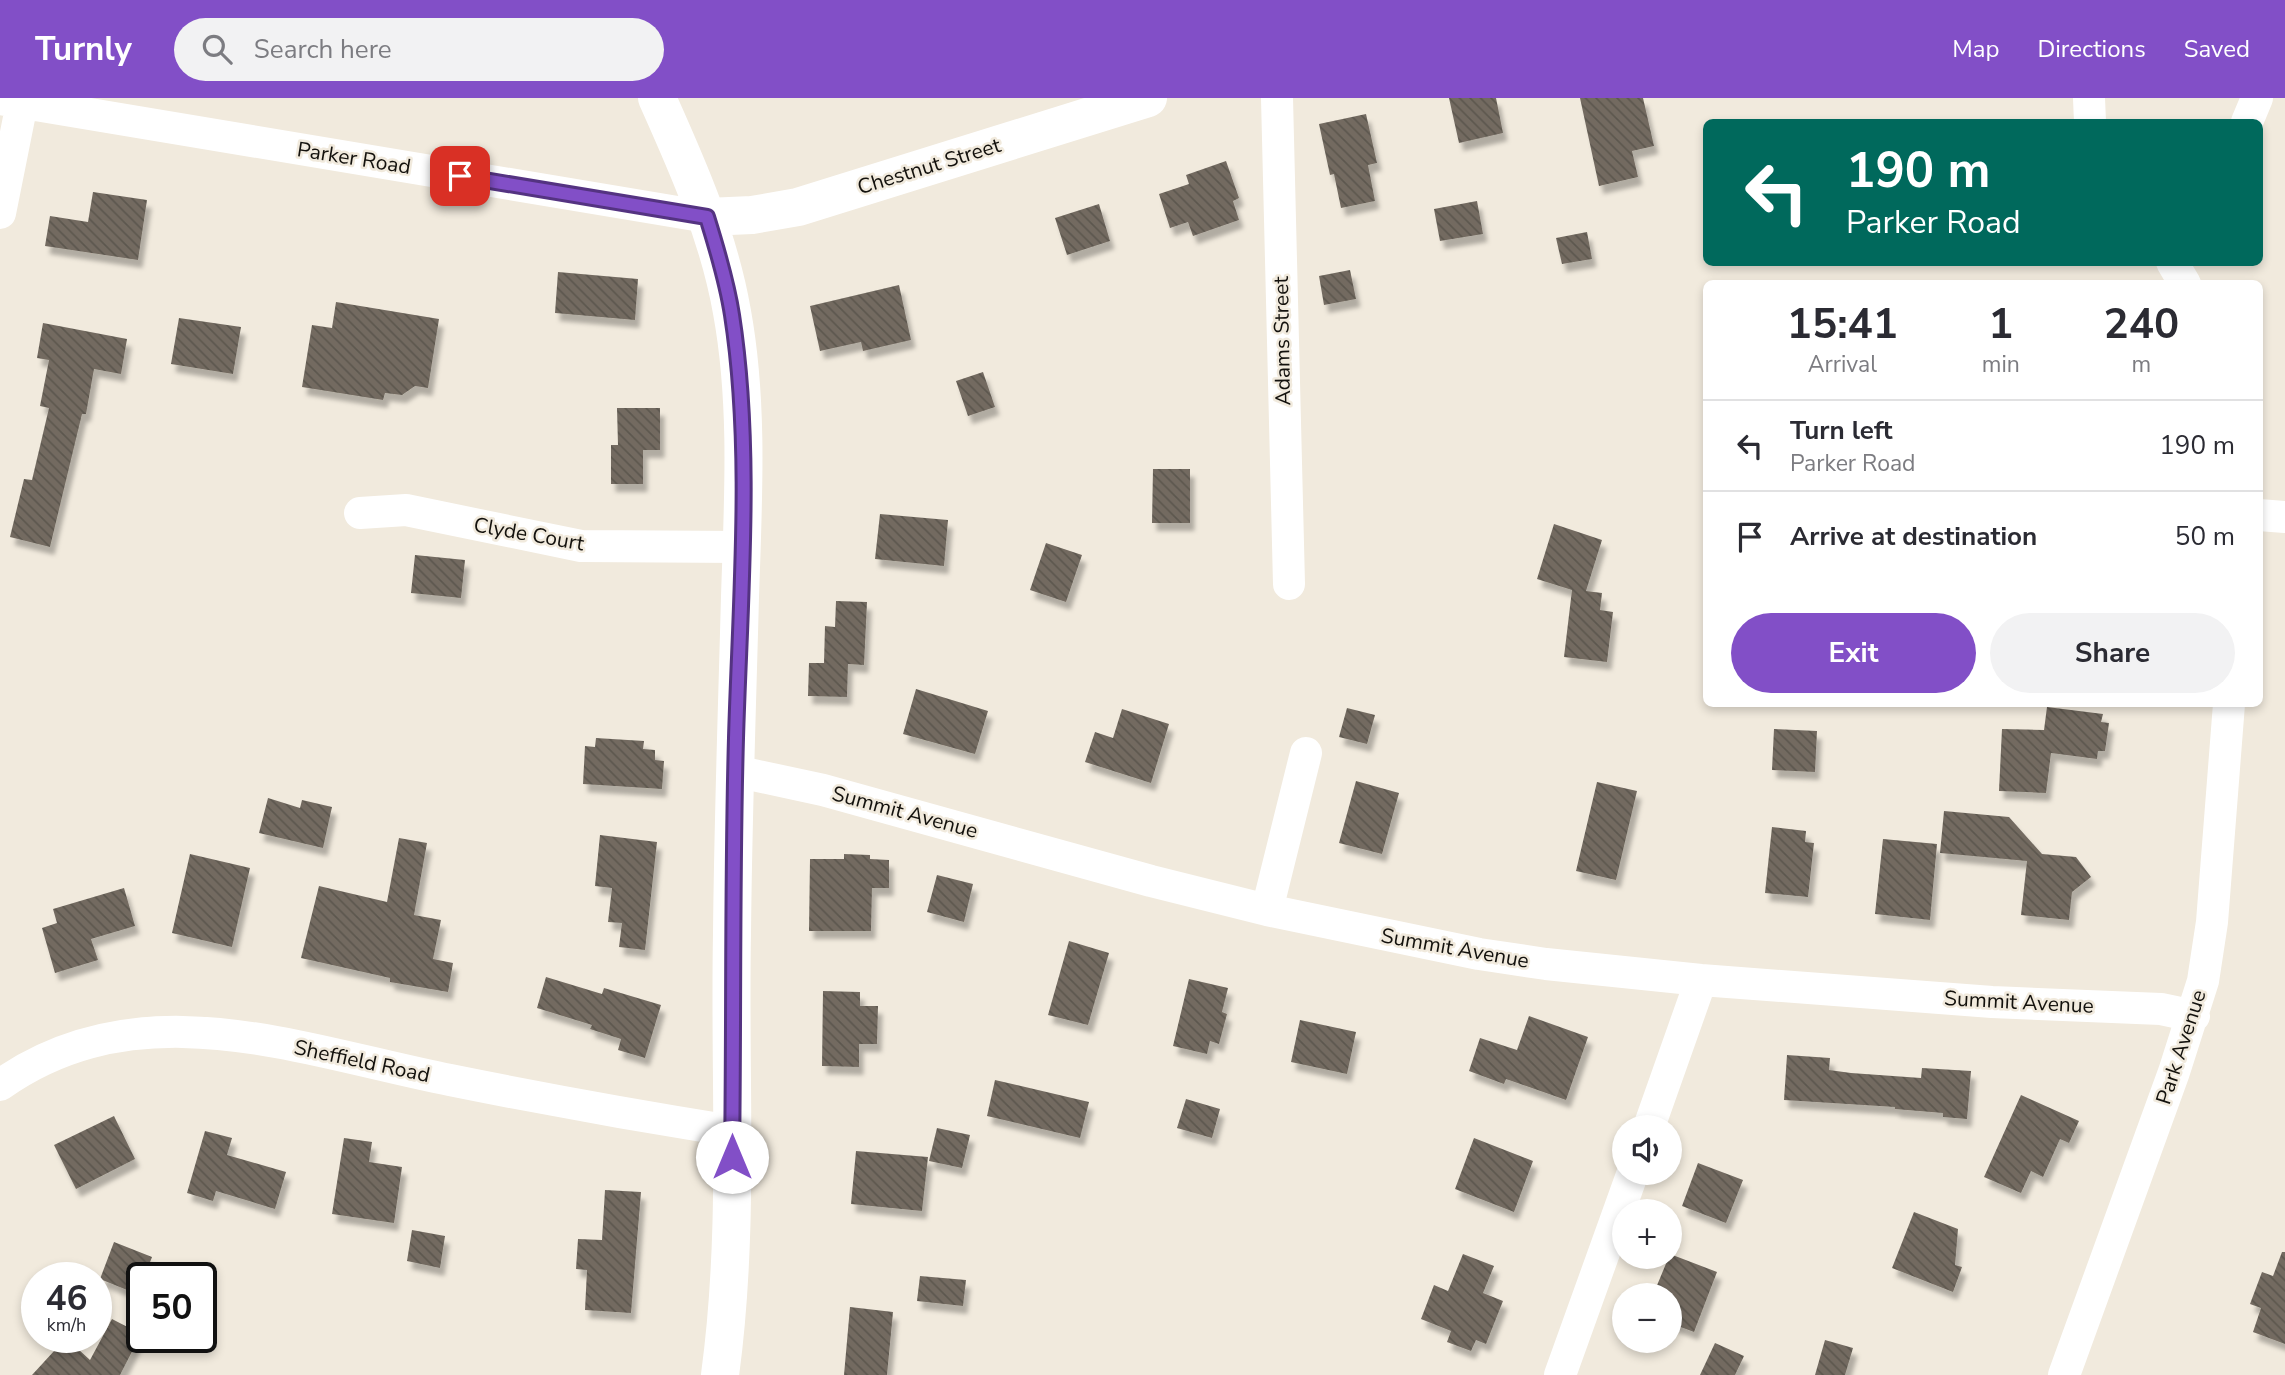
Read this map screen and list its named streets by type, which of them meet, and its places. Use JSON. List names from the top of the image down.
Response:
{
  "streets": {
    "main road": ["Chestnut Street"],
    "street": [
      "Parker Road",
      "Adams Street",
      "Clyde Court",
      "Summit Avenue",
      "Park Avenue",
      "Sheffield Road"
    ]
  },
  "crossings": [
    ["Parker Road", "Chestnut Street"],
    ["Summit Avenue", "Park Avenue"]
  ],
  "page": {
    "header": "Turnly",
    "search": "Search here",
    "nav": ["Map", "Directions", "Saved"],
    "turn": ["190 m", "Parker Road"],
    "eta": [
      "15:41",
      "Arrival",
      "1",
      "min",
      "240",
      "m"
    ],
    "list": [
      {
        "name": "Turn left",
        "note": "Parker Road",
        "value": "190 m"
      },
      {
        "name": "Arrive at destination",
        "value": "50 m"
      }
    ],
    "buttons": ["Exit", "Share"],
    "map_buttons": ["+", "−"],
    "speed": "46 km/h",
    "limit": "50"
  }
}
